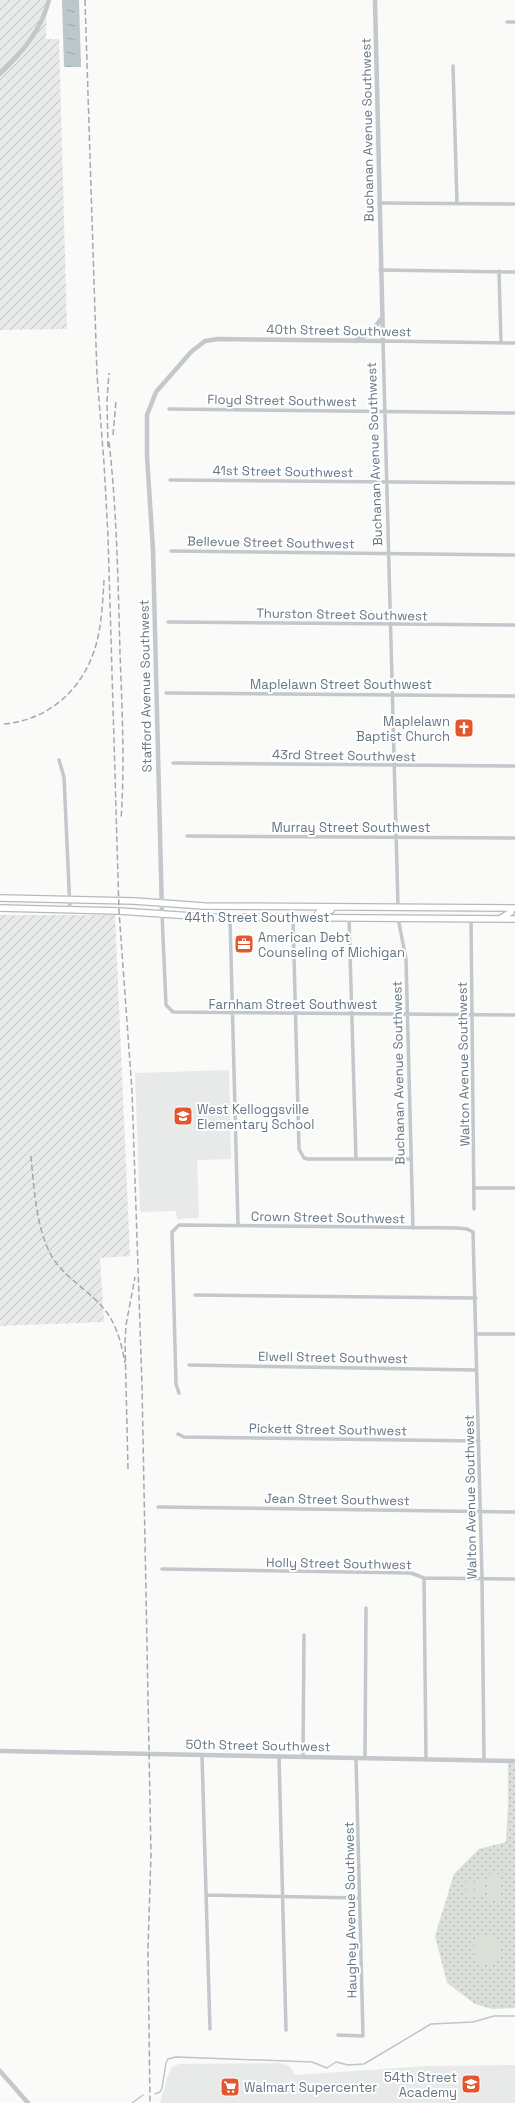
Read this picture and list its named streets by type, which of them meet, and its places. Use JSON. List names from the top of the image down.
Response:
{
  "streets": {
    "main road": ["44th Street Southwest"],
    "street": [
      "Buchanan Avenue Southwest",
      "40th Street Southwest",
      "Floyd Street Southwest",
      "41st Street Southwest",
      "Bellevue Street Southwest",
      "Thurston Street Southwest",
      "Maplelawn Street Southwest",
      "Stafford Avenue Southwest",
      "43rd Street Southwest",
      "Murray Street Southwest",
      "Farnham Street Southwest",
      "Walton Avenue Southwest",
      "Crown Street Southwest",
      "Elwell Street Southwest",
      "Pickett Street Southwest",
      "Jean Street Southwest",
      "Holly Street Southwest",
      "50th Street Southwest",
      "Haughey Avenue Southwest"
    ]
  },
  "crossings": [
    ["Buchanan Avenue Southwest", "40th Street Southwest"],
    ["Buchanan Avenue Southwest", "Floyd Street Southwest"],
    ["Buchanan Avenue Southwest", "41st Street Southwest"],
    ["Buchanan Avenue Southwest", "Bellevue Street Southwest"],
    ["Buchanan Avenue Southwest", "Thurston Street Southwest"],
    ["Buchanan Avenue Southwest", "Maplelawn Street Southwest"],
    ["Buchanan Avenue Southwest", "43rd Street Southwest"],
    ["Buchanan Avenue Southwest", "Murray Street Southwest"],
    ["Buchanan Avenue Southwest", "44th Street Southwest"],
    ["Buchanan Avenue Southwest", "Farnham Street Southwest"],
    ["Buchanan Avenue Southwest", "Crown Street Southwest"],
    ["40th Street Southwest", "Stafford Avenue Southwest"],
    ["Stafford Avenue Southwest", "44th Street Southwest"],
    ["Stafford Avenue Southwest", "Farnham Street Southwest"],
    ["44th Street Southwest", "Walton Avenue Southwest"],
    ["Farnham Street Southwest", "Walton Avenue Southwest"],
    ["Walton Avenue Southwest", "Crown Street Southwest"],
    ["Walton Avenue Southwest", "Elwell Street Southwest"],
    ["Walton Avenue Southwest", "Pickett Street Southwest"],
    ["Walton Avenue Southwest", "Jean Street Southwest"],
    ["Walton Avenue Southwest", "Holly Street Southwest"],
    ["Walton Avenue Southwest", "50th Street Southwest"],
    ["50th Street Southwest", "Haughey Avenue Southwest"]
  ],
  "places": {
    "church": ["Maplelawn Baptist Church"],
    "office": ["American Debt Counseling of Michigan"],
    "school or university": ["West Kelloggsville Elementary School", "54th Street Academy"],
    "supermarket": ["Walmart Supercenter"]
  }
}
